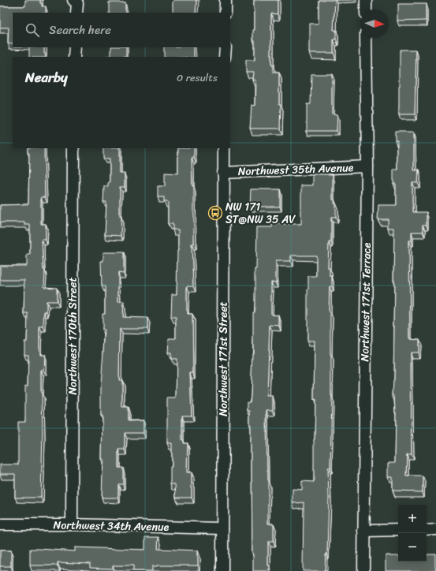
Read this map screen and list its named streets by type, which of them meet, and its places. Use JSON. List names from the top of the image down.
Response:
{
  "streets": {
    "street": [
      "Northwest 35th Avenue",
      "Northwest 171st Terrace",
      "Northwest 170th Street",
      "Northwest 171st Street",
      "Northwest 34th Avenue"
    ]
  },
  "crossings": [
    ["Northwest 35th Avenue", "Northwest 171st Terrace"],
    ["Northwest 35th Avenue", "Northwest 171st Street"],
    ["Northwest 170th Street", "Northwest 34th Avenue"],
    ["Northwest 171st Street", "Northwest 34th Avenue"]
  ],
  "places": {
    "bus stop": ["NW 171 ST@NW 35 AV"]
  },
  "north": "right",
  "page": {
    "search": "Search here",
    "heading": ["Nearby", "0 results"],
    "map_buttons": ["+", "−"]
  }
}
